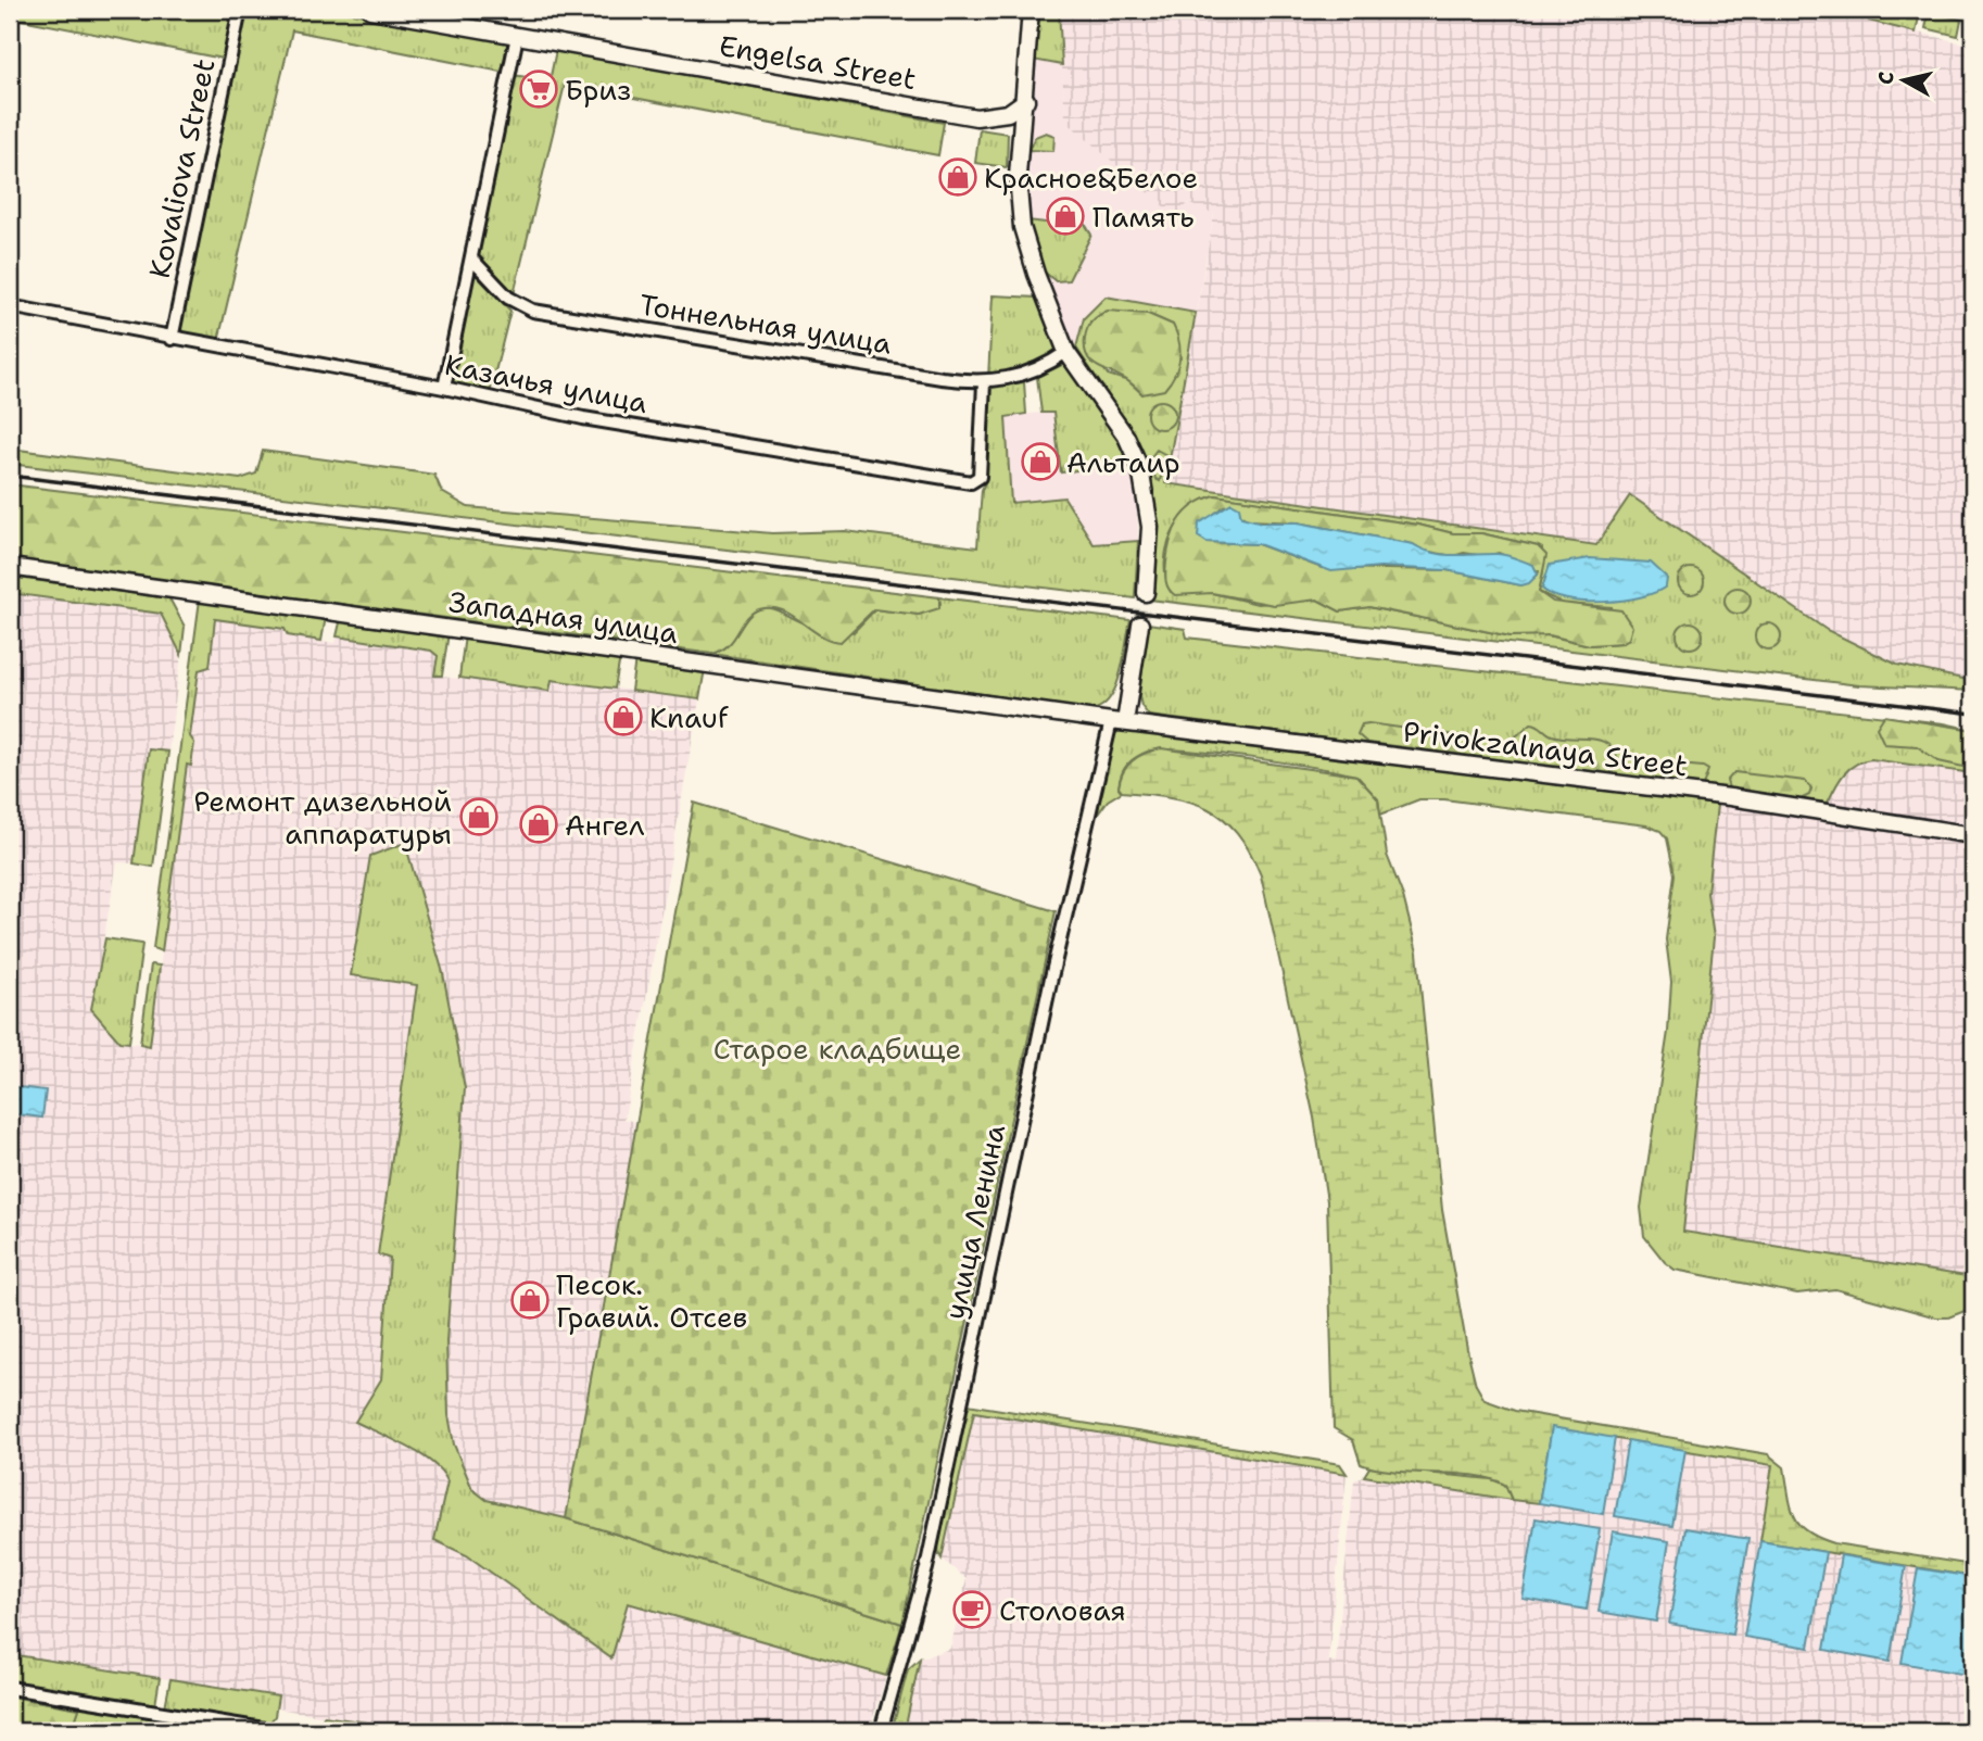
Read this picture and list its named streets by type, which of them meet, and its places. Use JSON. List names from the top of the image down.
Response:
{
  "streets": {
    "main road": ["Engelsa Street", "Западная улица", "Privokzalnaya Street"],
    "street": [
      "Kovaliova Street",
      "Тоннельная улица",
      "Казачья улица",
      "улица Ленина"
    ]
  },
  "crossings": [
    ["Kovaliova Street", "Казачья улица"],
    ["Тоннельная улица", "Казачья улица"],
    ["Западная улица", "Privokzalnaya Street"],
    ["Западная улица", "улица Ленина"],
    ["Privokzalnaya Street", "улица Ленина"]
  ],
  "parks": ["Старое кладбище"],
  "places": {
    "supermarket": ["Бриз"],
    "shop": [
      "Красное&Белое",
      "Память",
      "Альтаир",
      "Knauf",
      "Ремонт дизельной аппаратуры",
      "Ангел",
      "Песок. Гравий. Отсев"
    ],
    "cafe": ["Столовая"]
  },
  "north": "left"
}
